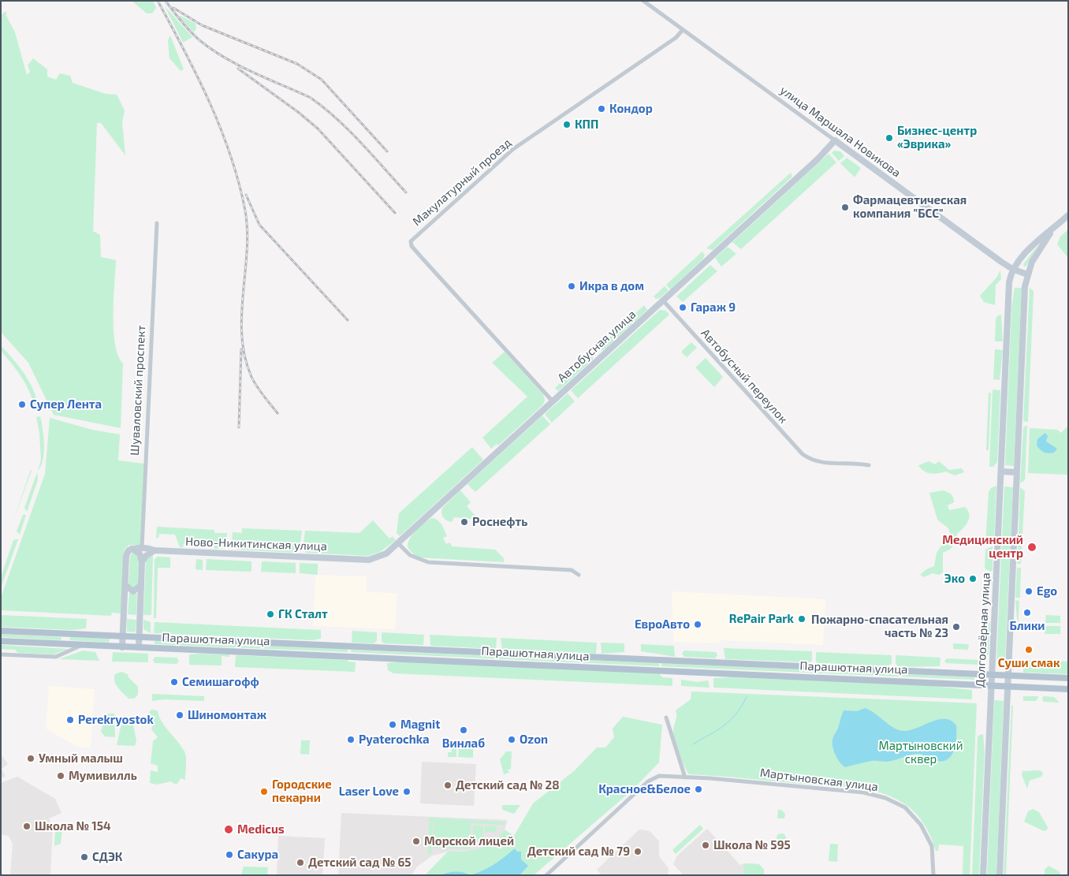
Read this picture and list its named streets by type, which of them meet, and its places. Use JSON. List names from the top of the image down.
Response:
{
  "streets": {
    "main road": [
      "улица Маршала Новикова",
      "Автобусная улица",
      "Ново-Никитинская улица",
      "Долгоозёрная улица",
      "Парашютная улица"
    ],
    "street": [
      "Макулатурный проезд",
      "Автобусный переулок",
      "Шуваловский проспект",
      "Мартыновская улица"
    ]
  },
  "crossings": [
    ["улица Маршала Новикова", "Макулатурный проезд"],
    ["улица Маршала Новикова", "Автобусная улица"],
    ["улица Маршала Новикова", "Долгоозёрная улица"],
    ["Макулатурный проезд", "Автобусная улица"],
    ["Автобусная улица", "Автобусный переулок"],
    ["Автобусная улица", "Ново-Никитинская улица"],
    ["Шуваловский проспект", "Ново-Никитинская улица"],
    ["Долгоозёрная улица", "Парашютная улица"]
  ],
  "parks": ["Мартыновский сквер"],
  "places": [
    "Кондор",
    "КПП",
    "Бизнес-центр «Эврика»",
    "Фармацевтическая компания \"БСС\"",
    "Икра в дом",
    "Гараж 9",
    "Супер Лента",
    "Роснефть",
    "Медицинский центр",
    "Эко",
    "Ego",
    "Блики",
    "ГК Сталт",
    "RePair Park",
    "ЕвроАвто",
    "Пожарно-спасательная часть № 23",
    "Суши смак",
    "Семишагофф",
    "Шиномонтаж",
    "Perekryostok",
    "Magnit",
    "Винлаб",
    "Pyaterochka",
    "Ozon",
    "Умный малыш",
    "Мумивилль",
    "Детский сад № 28",
    "Красное&Белое",
    "Городские пекарни",
    "Laser Love",
    "Школа № 154",
    "Medicus",
    "Морской лицей",
    "Школа № 595",
    "Детский сад № 79",
    "Сакура",
    "СДЭК",
    "Детский сад № 65"
  ]
}
